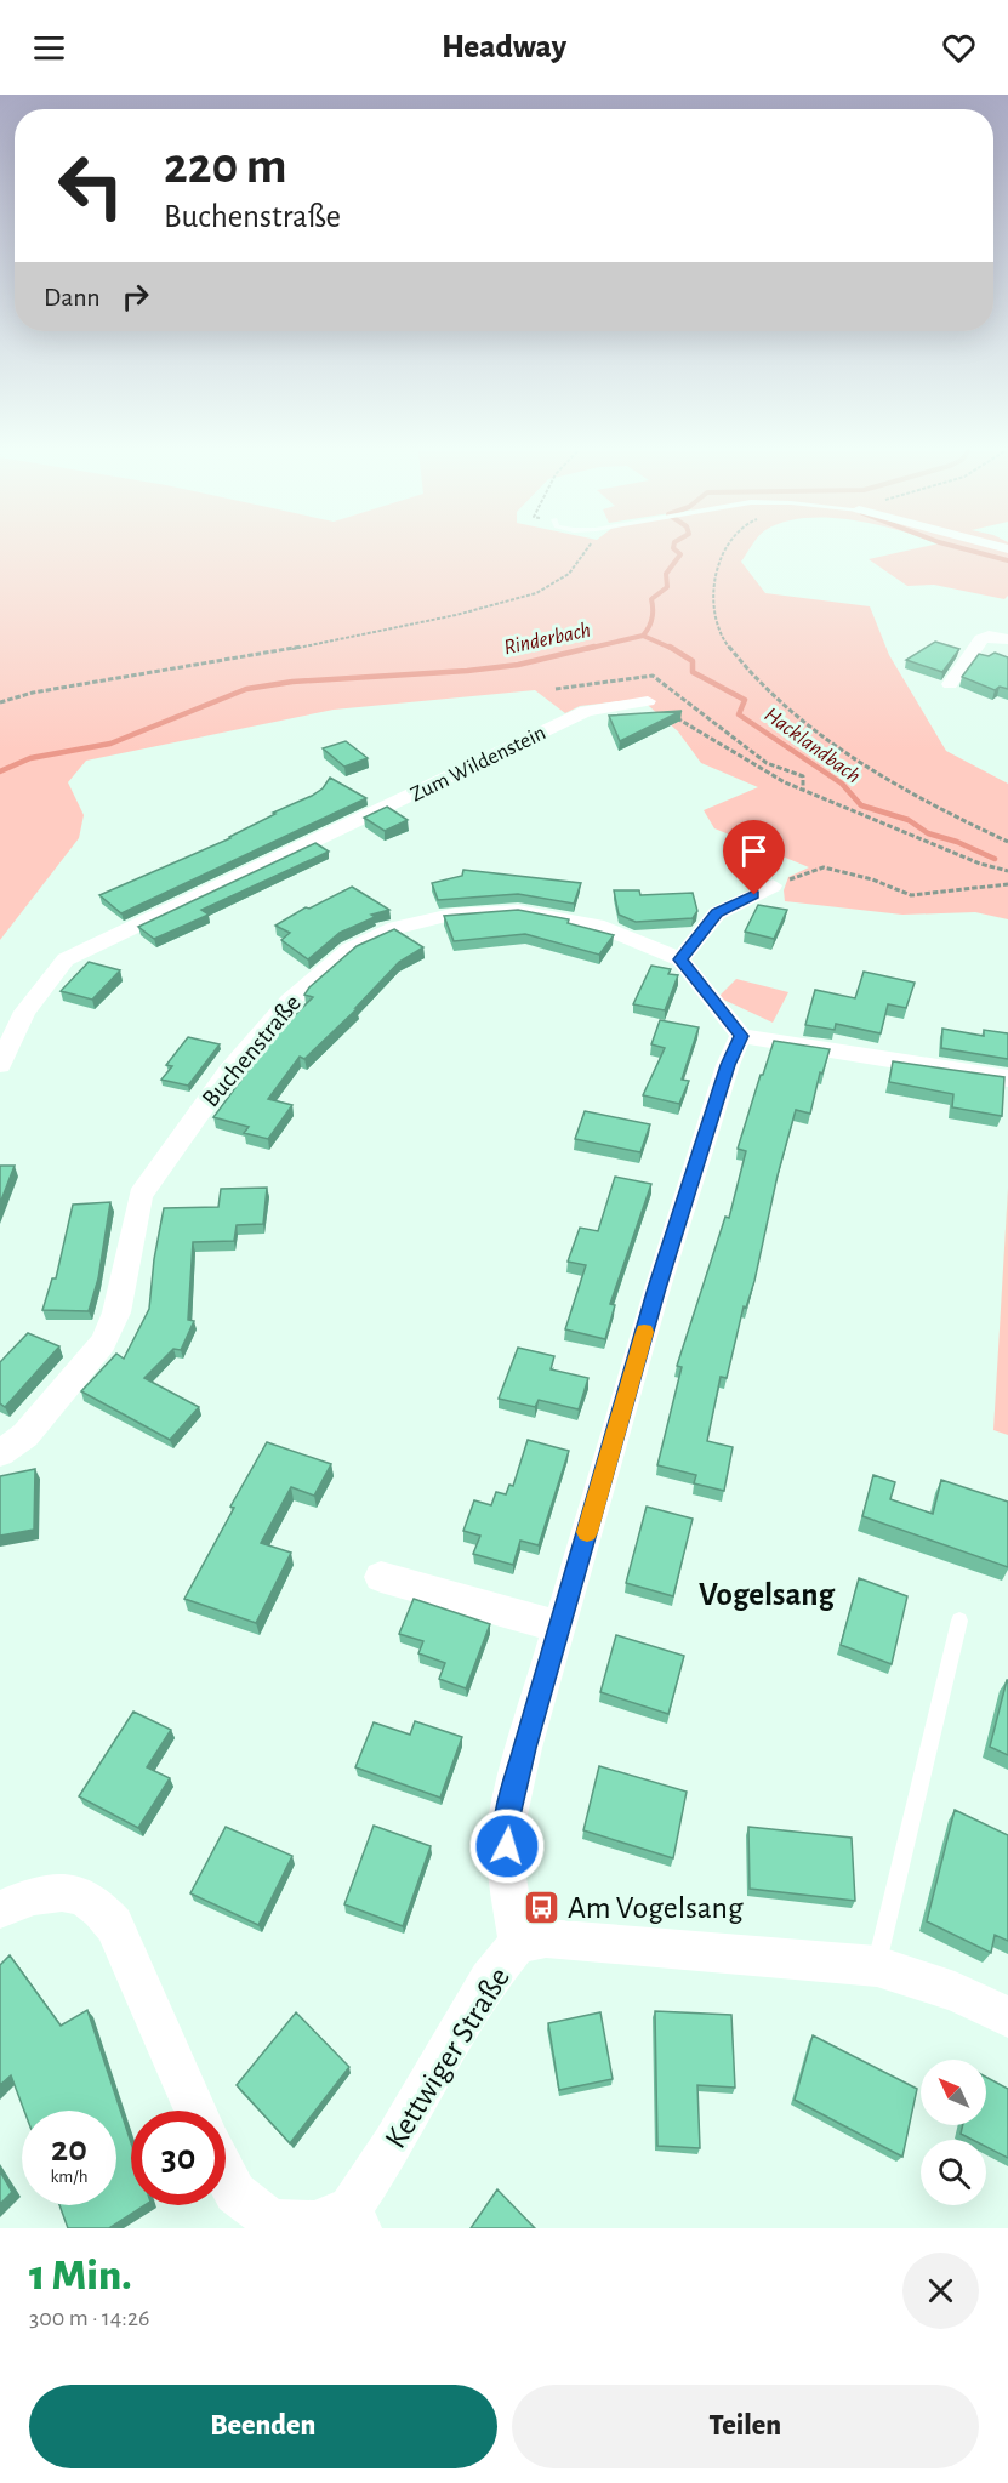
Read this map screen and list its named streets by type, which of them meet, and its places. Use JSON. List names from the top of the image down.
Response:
{
  "streets": {
    "street": ["Zum Wildenstein", "Buchenstraße", "Kettwiger Straße"]
  },
  "districts": ["Vogelsang"],
  "water": ["Rinderbach", "Hacklandbach"],
  "places": {
    "bus stop": ["Am Vogelsang"]
  },
  "north": "top left",
  "page": {
    "header": "Headway",
    "turn": ["220 m", "Buchenstraße"],
    "then": "Dann",
    "speed": "20 km/h",
    "limit": "30",
    "heading": ["1 Min.", "300 m · 14:26"],
    "buttons": ["Beenden", "Teilen"]
  }
}
